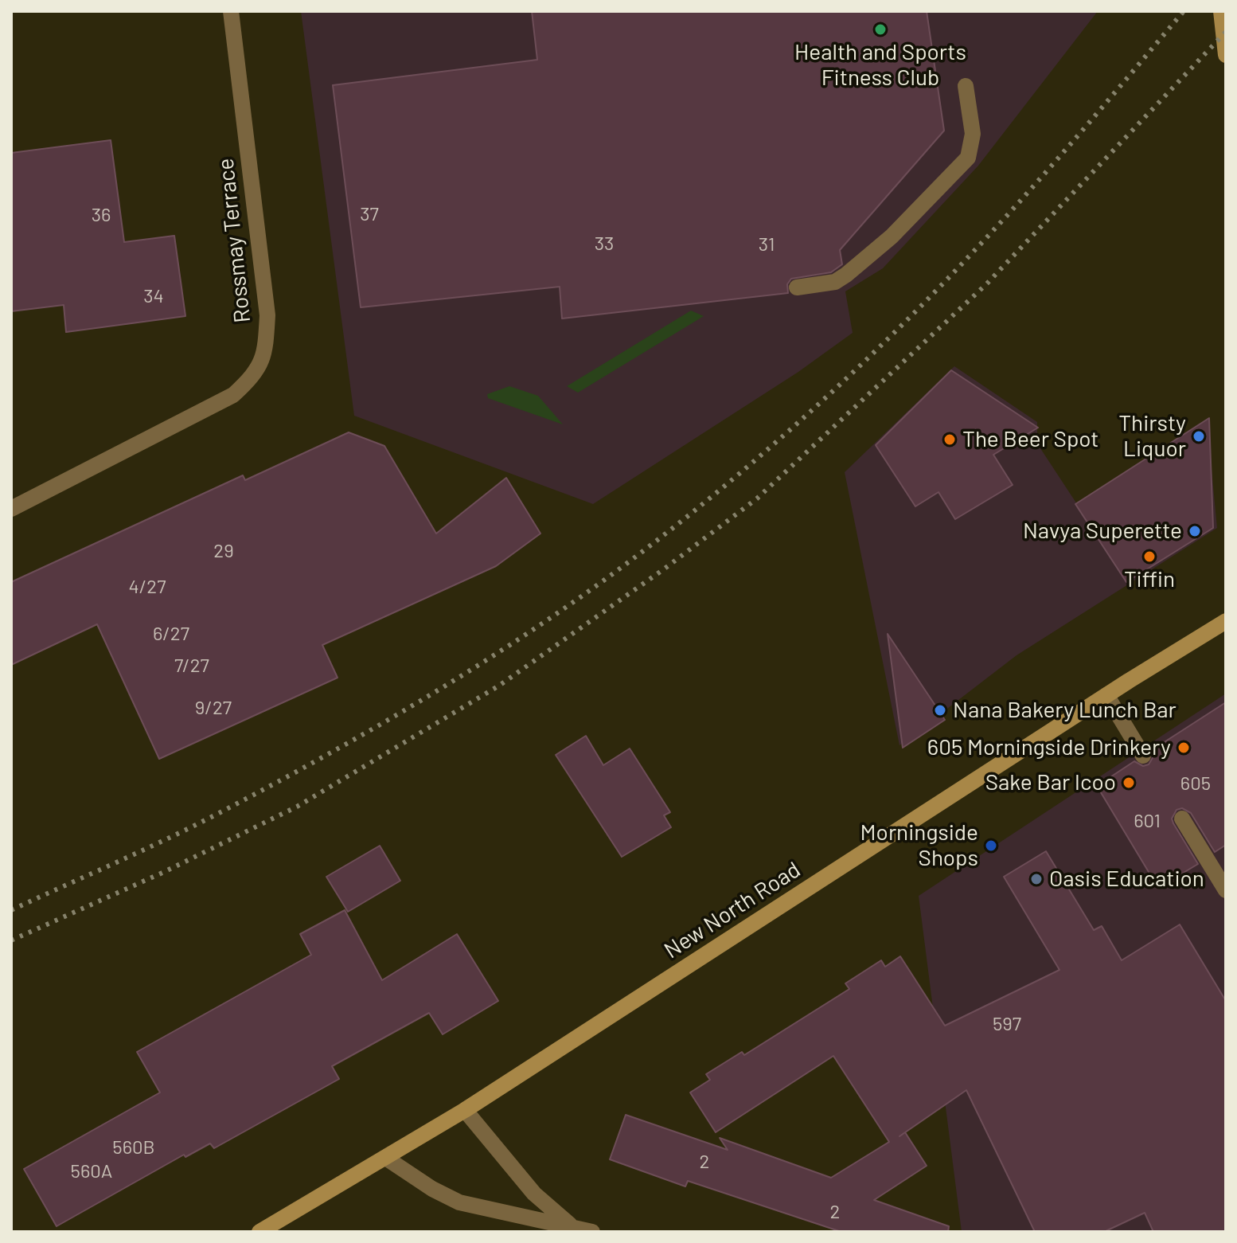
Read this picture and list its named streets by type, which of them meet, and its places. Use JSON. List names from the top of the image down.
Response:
{
  "streets": {
    "main road": ["New North Road"],
    "street": ["Rossmay Terrace"]
  },
  "places": [
    "Health and Sports Fitness Club",
    "Thirsty Liquor",
    "The Beer Spot",
    "Navya Superette",
    "Tiffin",
    "Nana Bakery Lunch Bar",
    "605 Morningside Drinkery",
    "Sake Bar Icoo",
    "Morningside Shops",
    "Oasis Education"
  ],
  "house_numbers": [
    "37",
    "36",
    "33",
    "31",
    "34",
    "29",
    "4/27",
    "6/27",
    "7/27",
    "9/27",
    "605",
    "601",
    "597",
    "560B",
    "2",
    "560A",
    "2"
  ]
}
